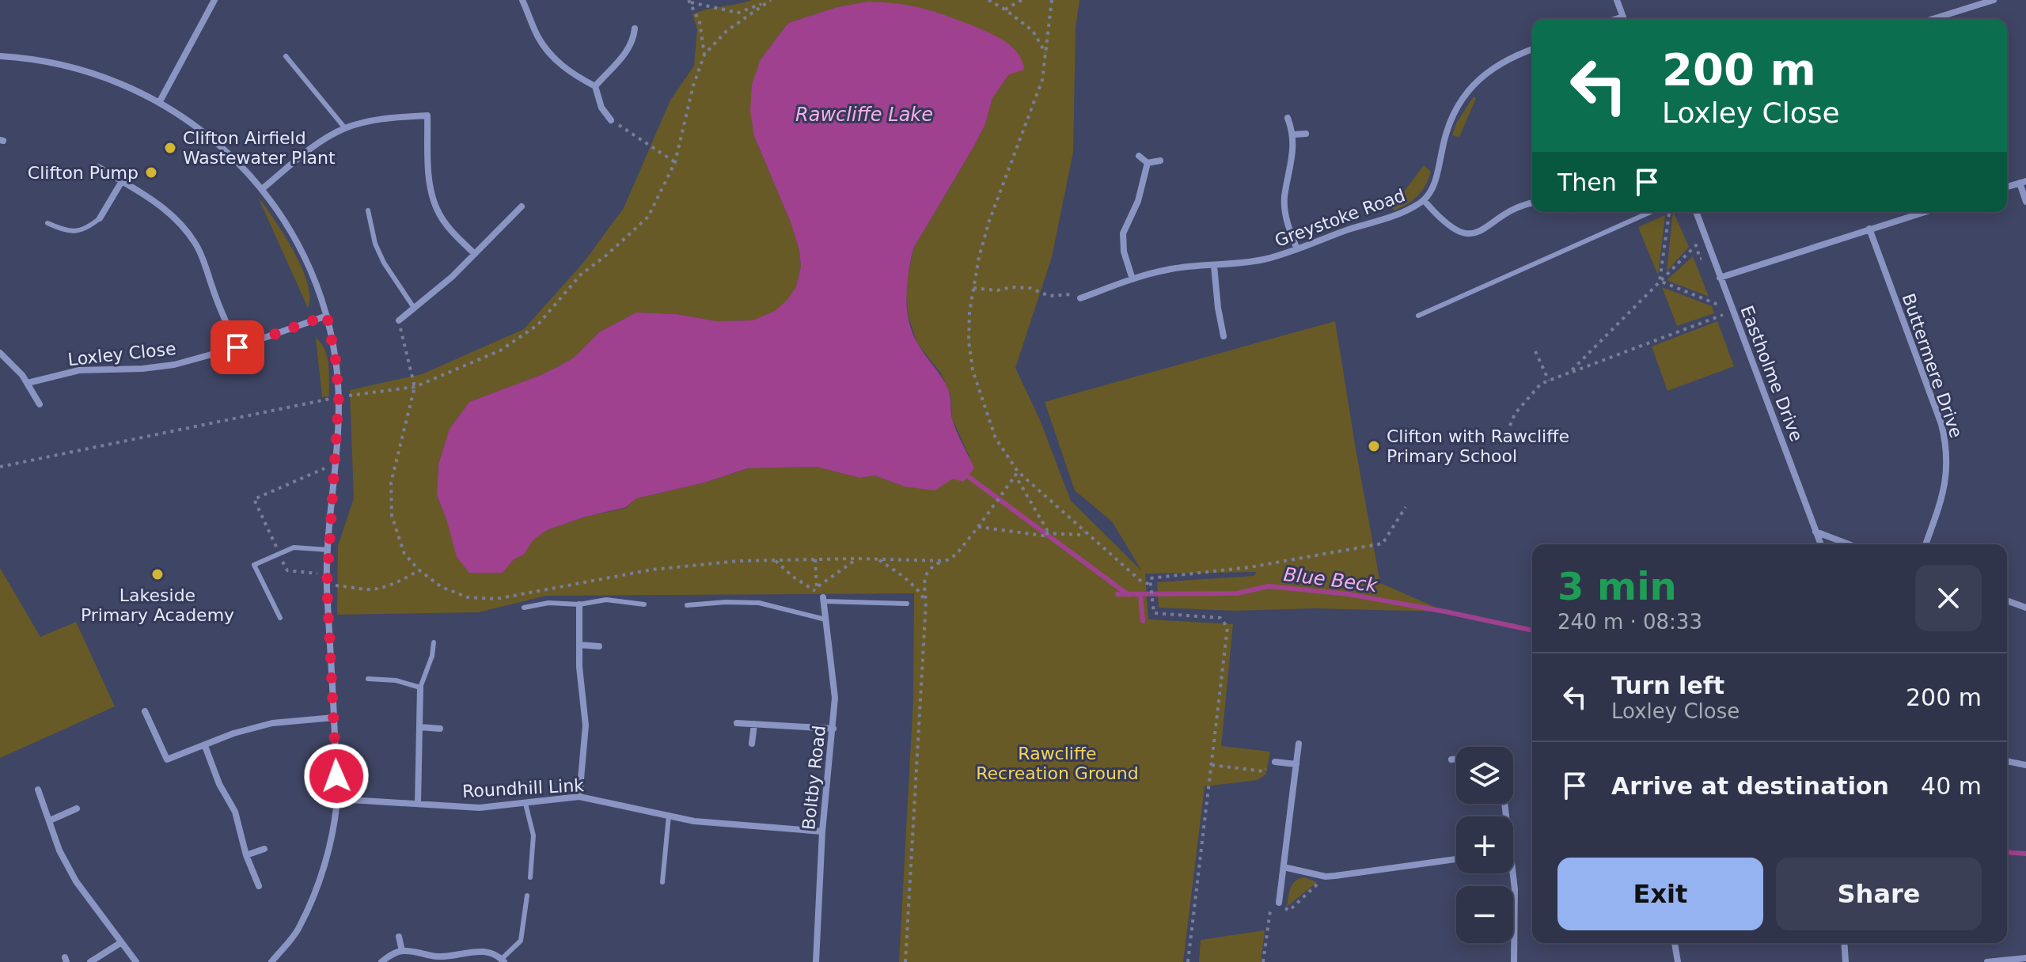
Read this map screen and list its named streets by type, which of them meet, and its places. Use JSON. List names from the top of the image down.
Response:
{
  "streets": {
    "street": [
      "Greystoke Road",
      "Loxley Close",
      "Buttermere Drive",
      "Eastholme Drive",
      "Boltby Road",
      "Roundhill Link"
    ]
  },
  "crossings": [
    ["Boltby Road", "Roundhill Link"]
  ],
  "water": ["Rawcliffe Lake", "Blue Beck"],
  "parks": ["Rawcliffe Recreation Ground"],
  "places": [
    "Clifton Airfield Wastewater Plant",
    "Clifton Pump",
    "Clifton with Rawcliffe Primary School",
    "Lakeside Primary Academy"
  ],
  "page": {
    "turn": ["200 m", "Loxley Close"],
    "then": "Then",
    "heading": ["3 min", "240 m · 08:33"],
    "list": [
      {
        "name": "Turn left",
        "note": "Loxley Close",
        "value": "200 m"
      },
      {
        "name": "Arrive at destination",
        "value": "40 m"
      }
    ],
    "map_buttons": ["+", "−"],
    "buttons": ["Exit", "Share"]
  }
}
